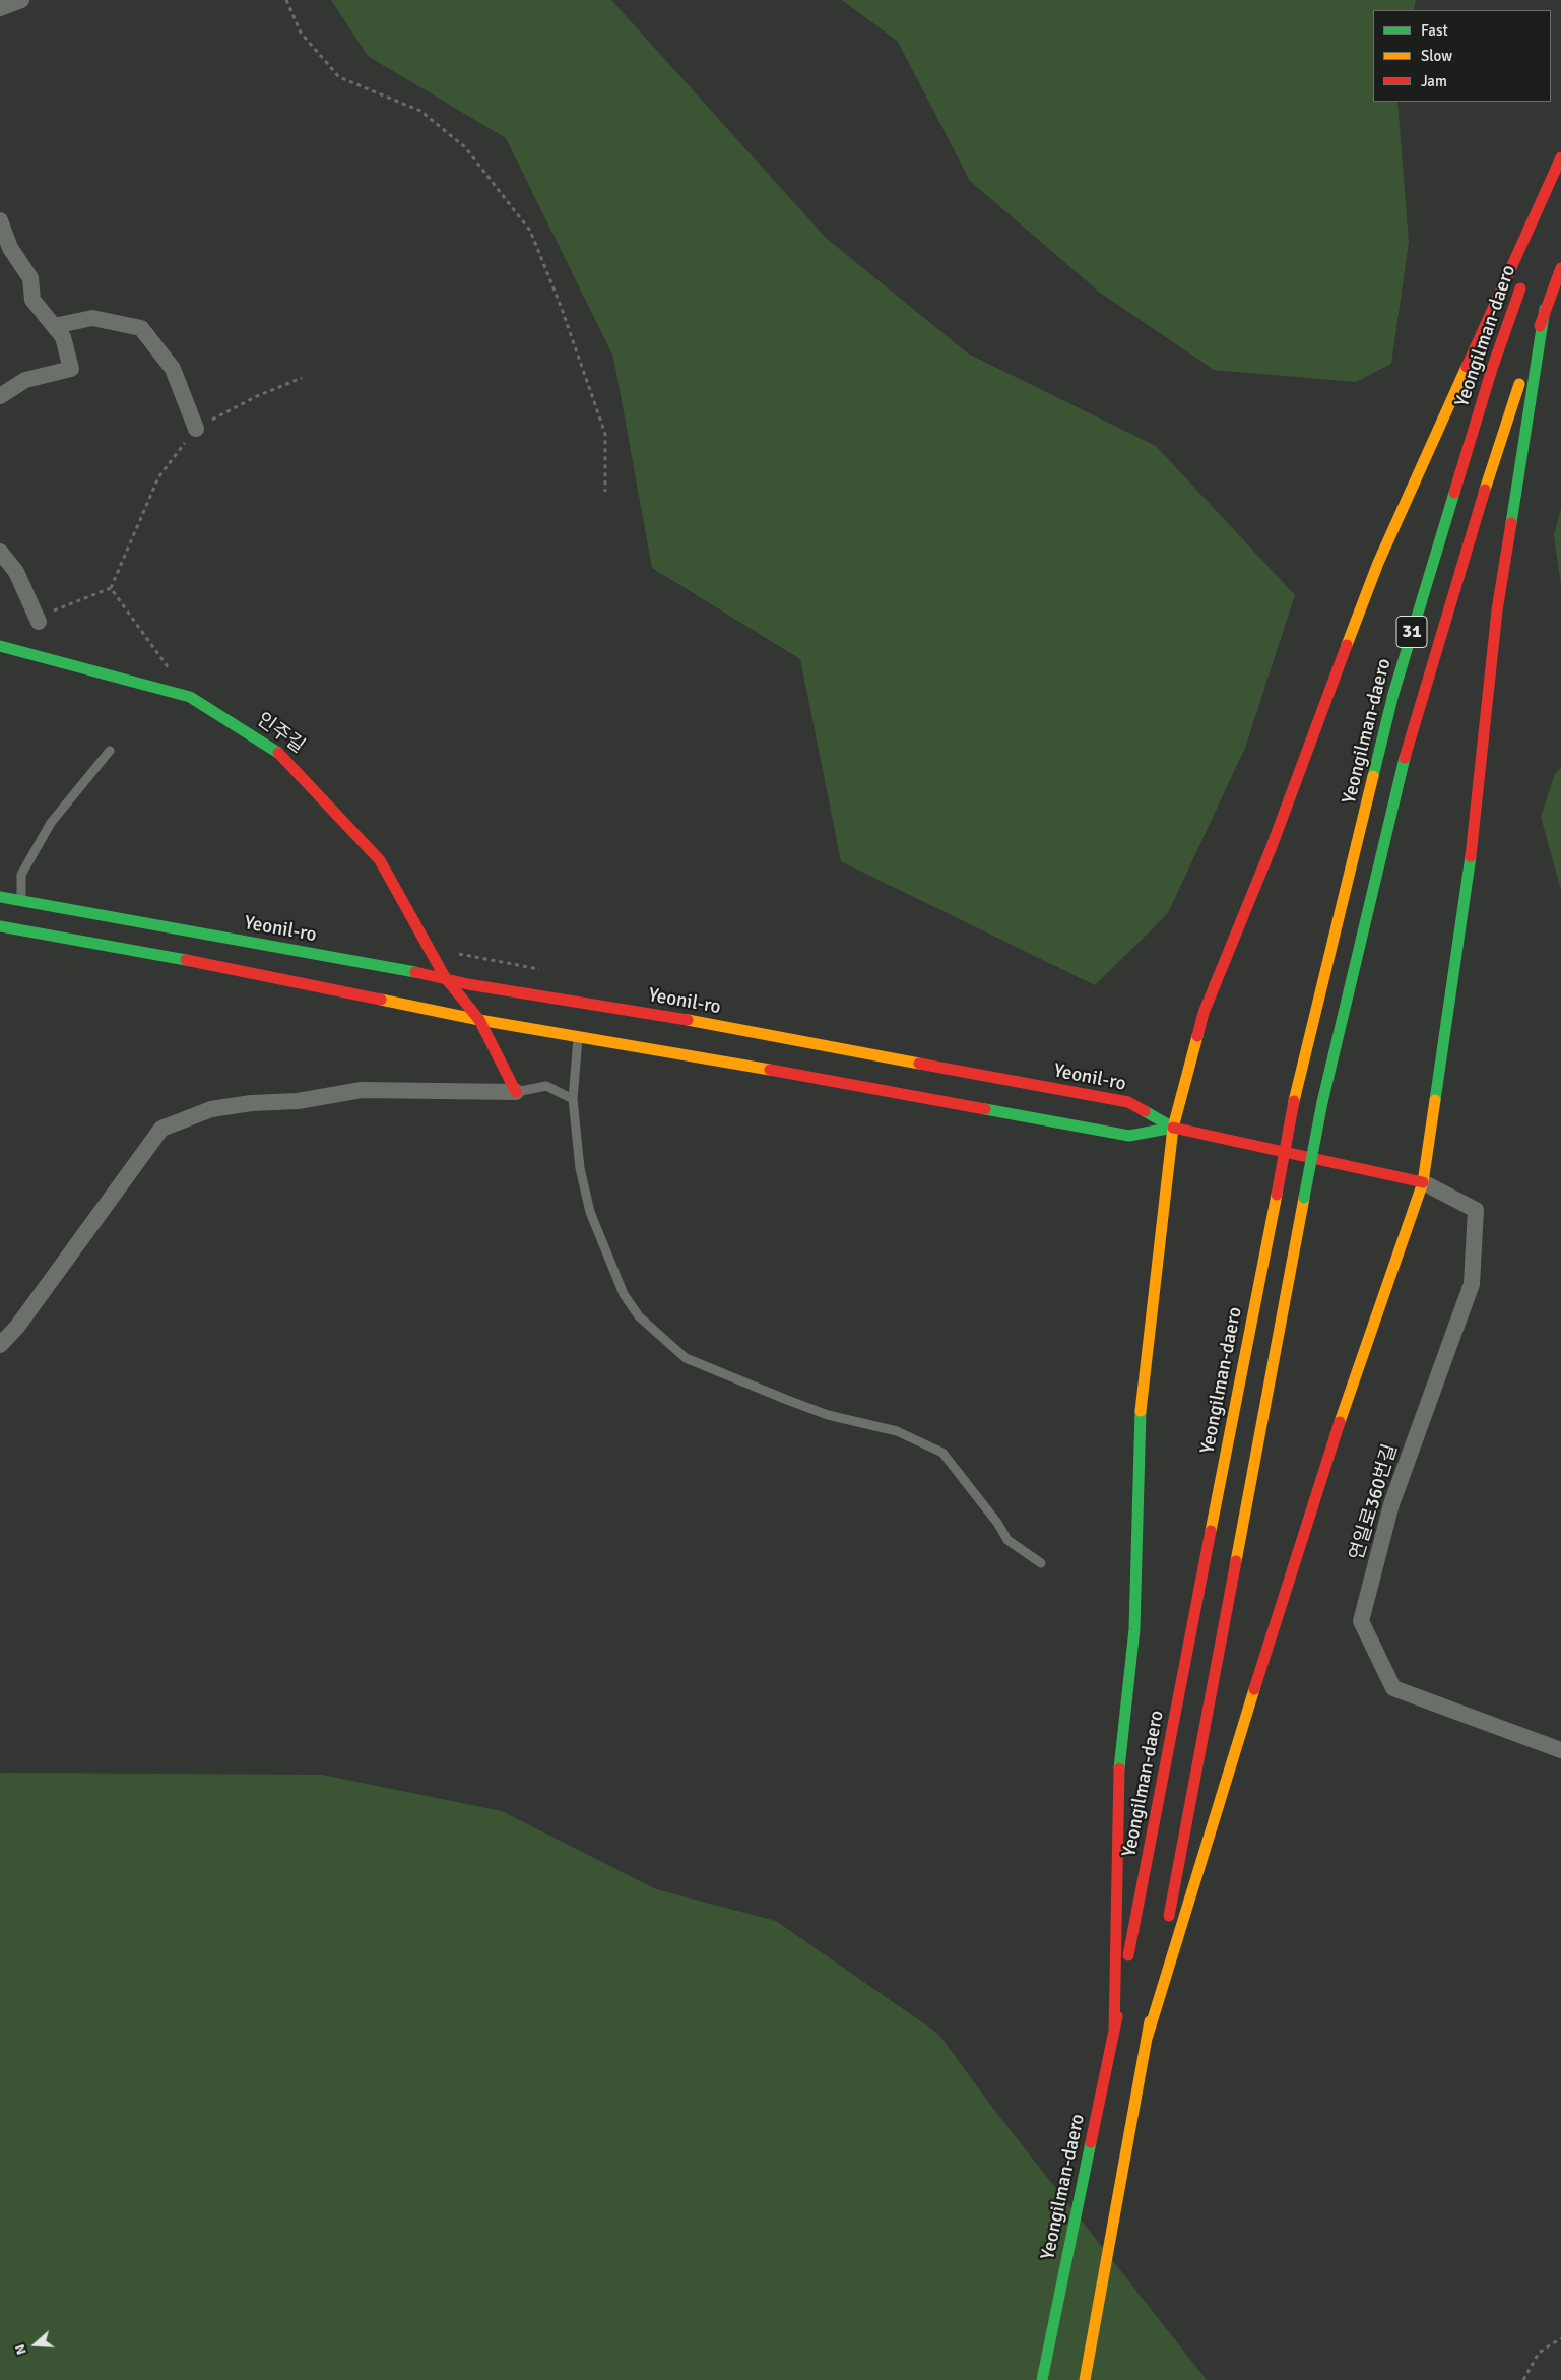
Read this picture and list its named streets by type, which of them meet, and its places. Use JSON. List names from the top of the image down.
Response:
{
  "streets": {
    "main road": [
      "Yeongilman-daero",
      "31",
      "인주길",
      "Yeonil-ro"
    ],
    "street": ["연일로360번길"]
  },
  "crossings": [
    ["인주길", "Yeonil-ro"]
  ],
  "legend": ["Fast", "Slow", "Jam"],
  "north": "left"
}
